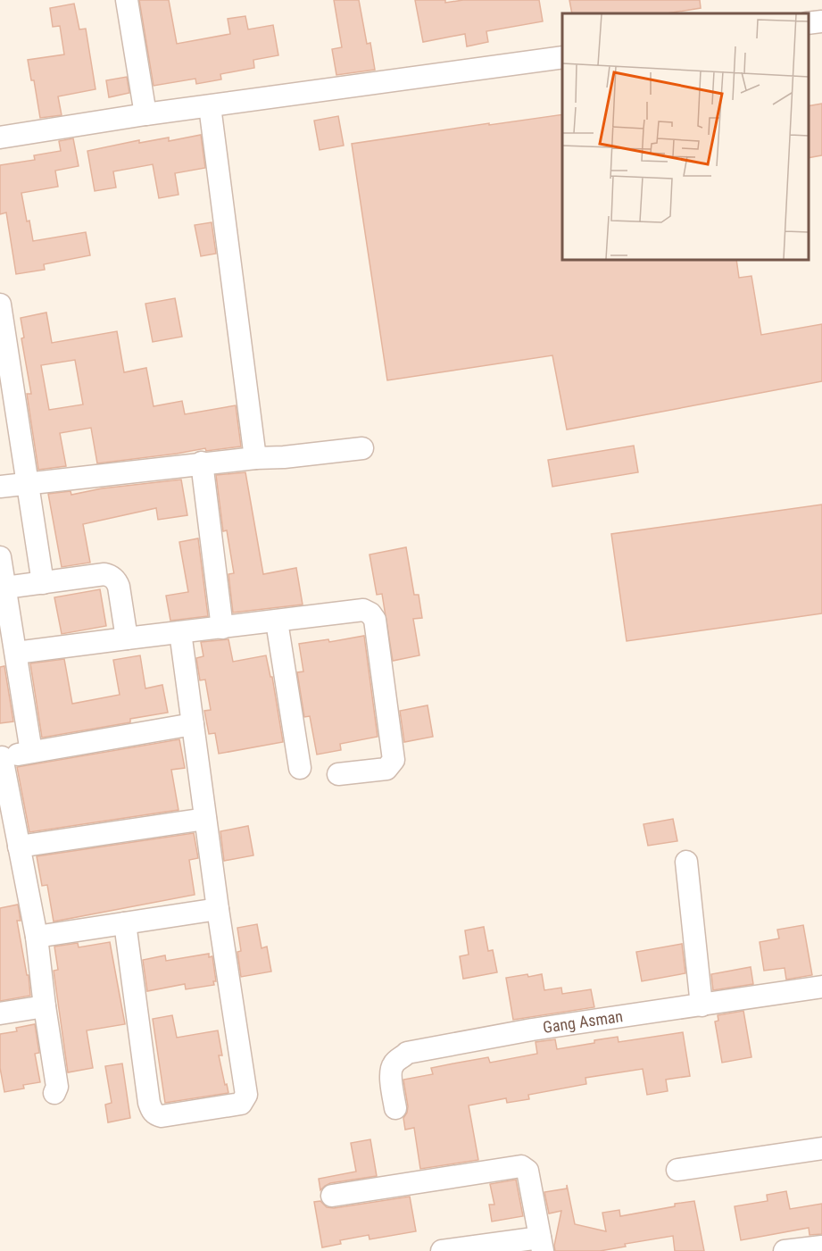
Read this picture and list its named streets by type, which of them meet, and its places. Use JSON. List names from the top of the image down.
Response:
{
  "streets": {
    "street": ["Gang Asman"]
  }
}
